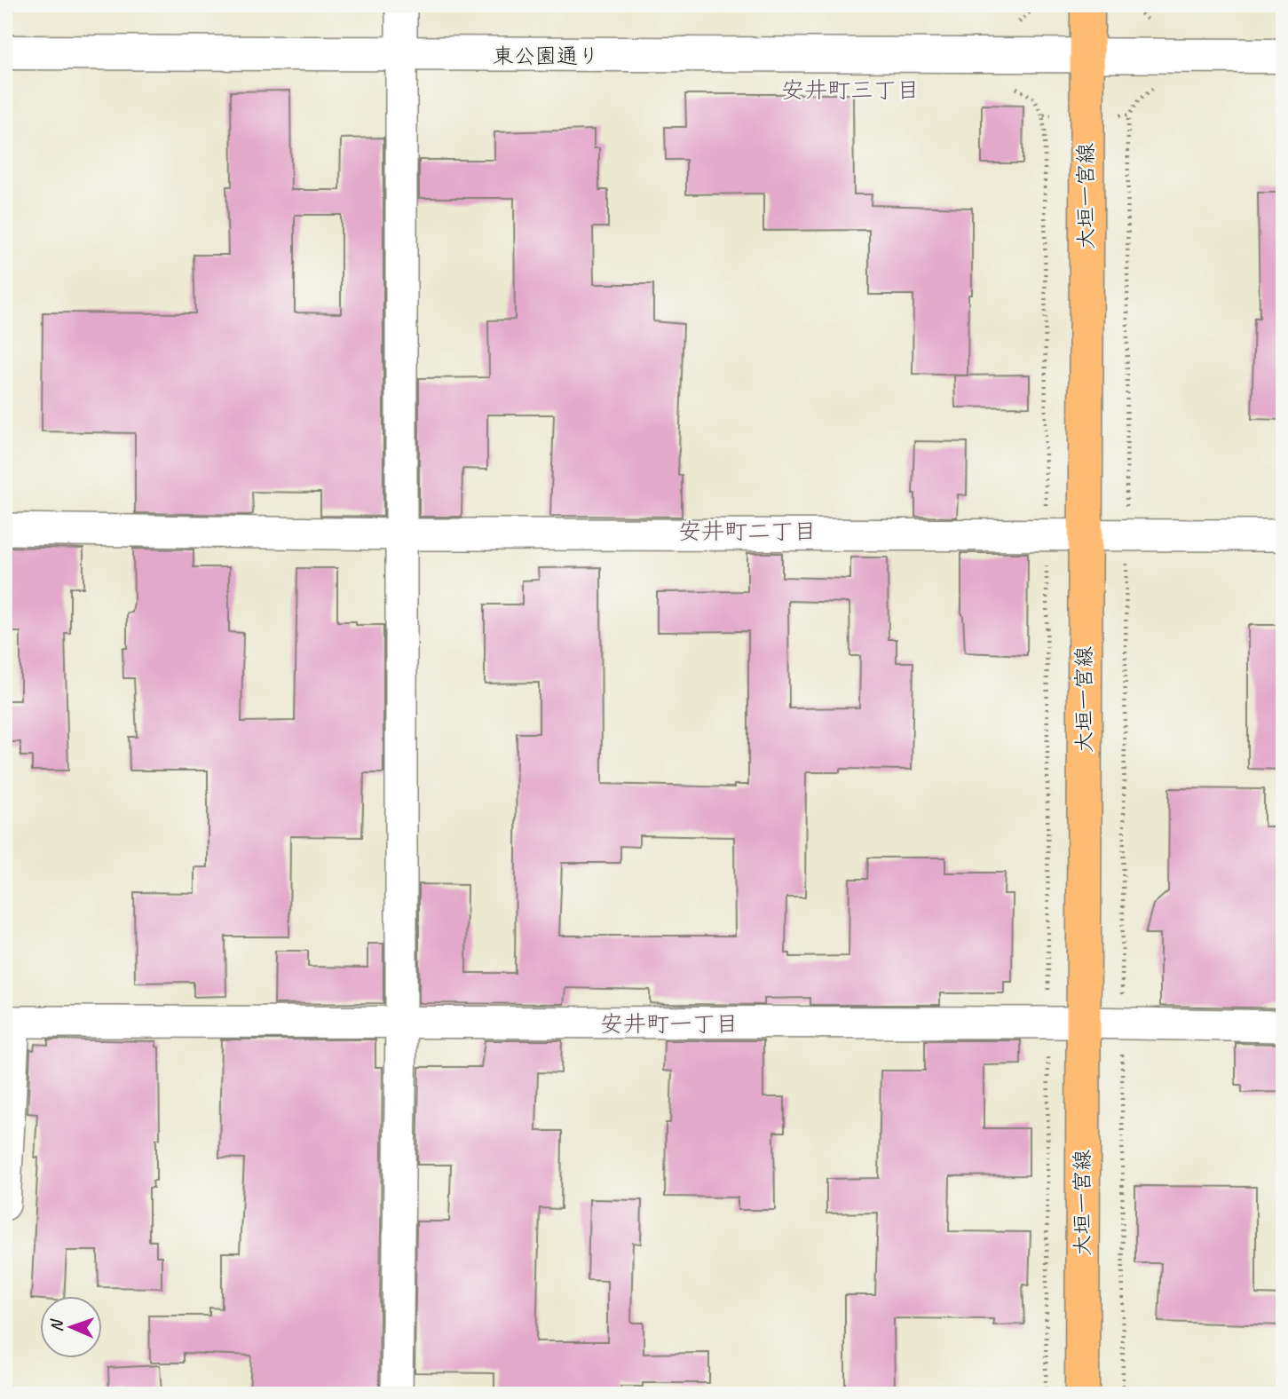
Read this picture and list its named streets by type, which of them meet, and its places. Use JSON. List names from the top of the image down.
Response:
{
  "streets": {
    "main road": ["大垣一宮線"],
    "street": ["東公園通り"]
  },
  "crossings": [
    ["東公園通り", "大垣一宮線"]
  ],
  "districts": ["安井町三丁目", "安井町二丁目", "安井町一丁目"],
  "north": "left"
}
